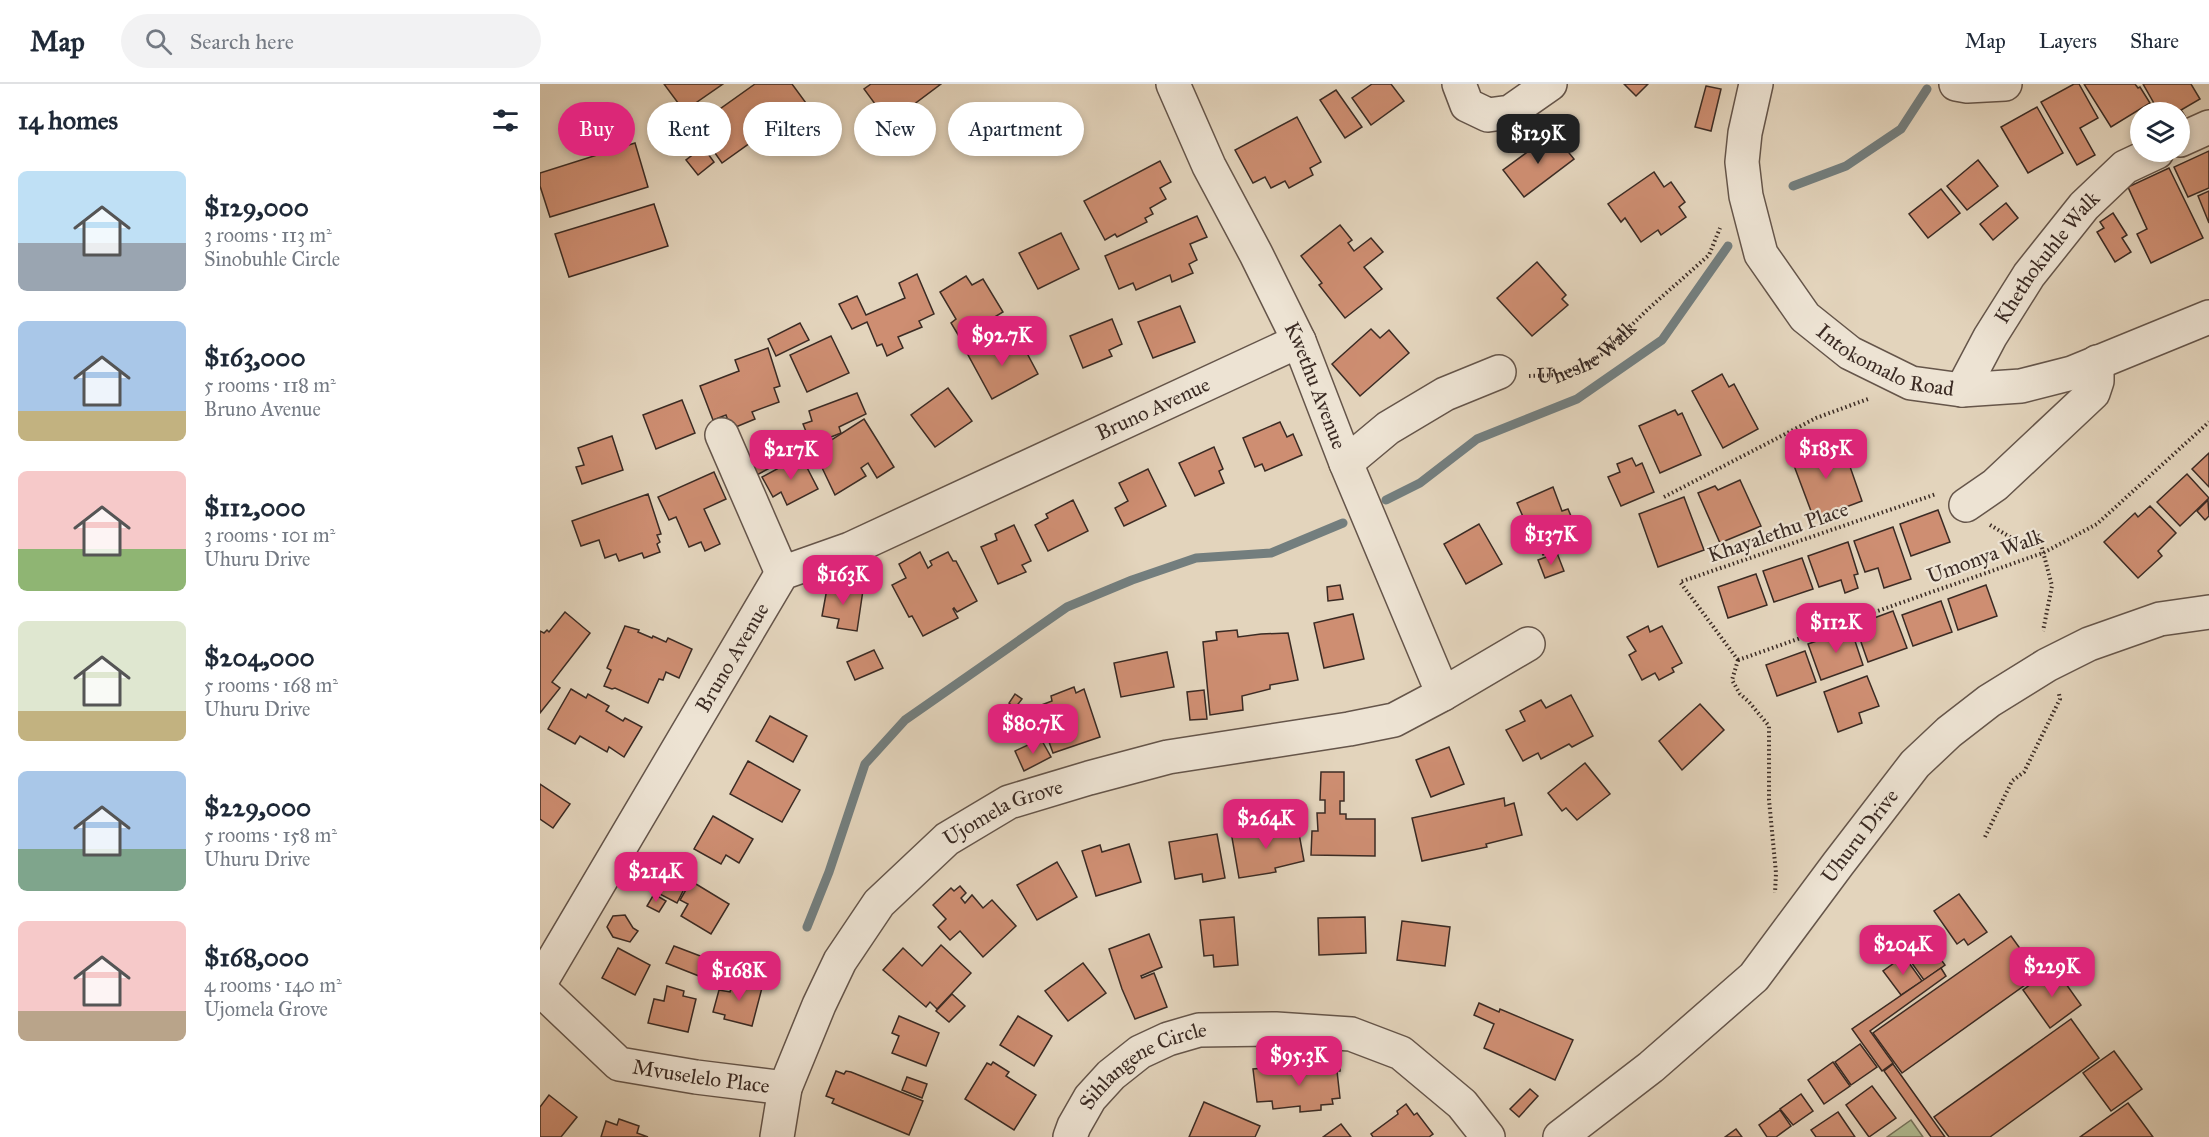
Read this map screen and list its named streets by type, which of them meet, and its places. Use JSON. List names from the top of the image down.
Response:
{
  "streets": {
    "street": [
      "Khethokuhle Walk",
      "Uheshe Walk",
      "Intokomalo Road",
      "Kwethu Avenue",
      "Bruno Avenue",
      "Ujomela Grove",
      "Uhuru Drive",
      "Sihlangene Circle",
      "Mvuselelo Place"
    ],
    "path": ["Khayalethu Place", "Umonya Walk"]
  },
  "crossings": [
    ["Khethokuhle Walk", "Intokomalo Road"],
    ["Uheshe Walk", "Kwethu Avenue"],
    ["Kwethu Avenue", "Bruno Avenue"],
    ["Kwethu Avenue", "Ujomela Grove"],
    ["Khayalethu Place", "Umonya Walk"],
    ["Ujomela Grove", "Mvuselelo Place"]
  ],
  "page": {
    "header": "Map",
    "search": "Search here",
    "nav": ["Map", "Layers", "Share"],
    "heading": "14 homes",
    "chip": [
      "Buy",
      "Rent",
      "Filters",
      "New",
      "Apartment"
    ],
    "price": [
      "$129K",
      "$92.7K",
      "$185K",
      "$217K",
      "$137K",
      "$163K",
      "$112K",
      "$80.7K",
      "$264K",
      "$214K",
      "$204K",
      "$229K",
      "$168K",
      "$95.3K"
    ],
    "list": [
      {
        "name": "$129,000",
        "note": "3 rooms · 113 m² · Sinobuhle Circle"
      },
      {
        "name": "$163,000",
        "note": "5 rooms · 118 m² · Bruno Avenue"
      },
      {
        "name": "$112,000",
        "note": "3 rooms · 101 m² · Uhuru Drive"
      },
      {
        "name": "$204,000",
        "note": "5 rooms · 168 m² · Uhuru Drive"
      },
      {
        "name": "$229,000",
        "note": "5 rooms · 158 m² · Uhuru Drive"
      },
      {
        "name": "$168,000",
        "note": "4 rooms · 140 m² · Ujomela Grove"
      }
    ]
  }
}
